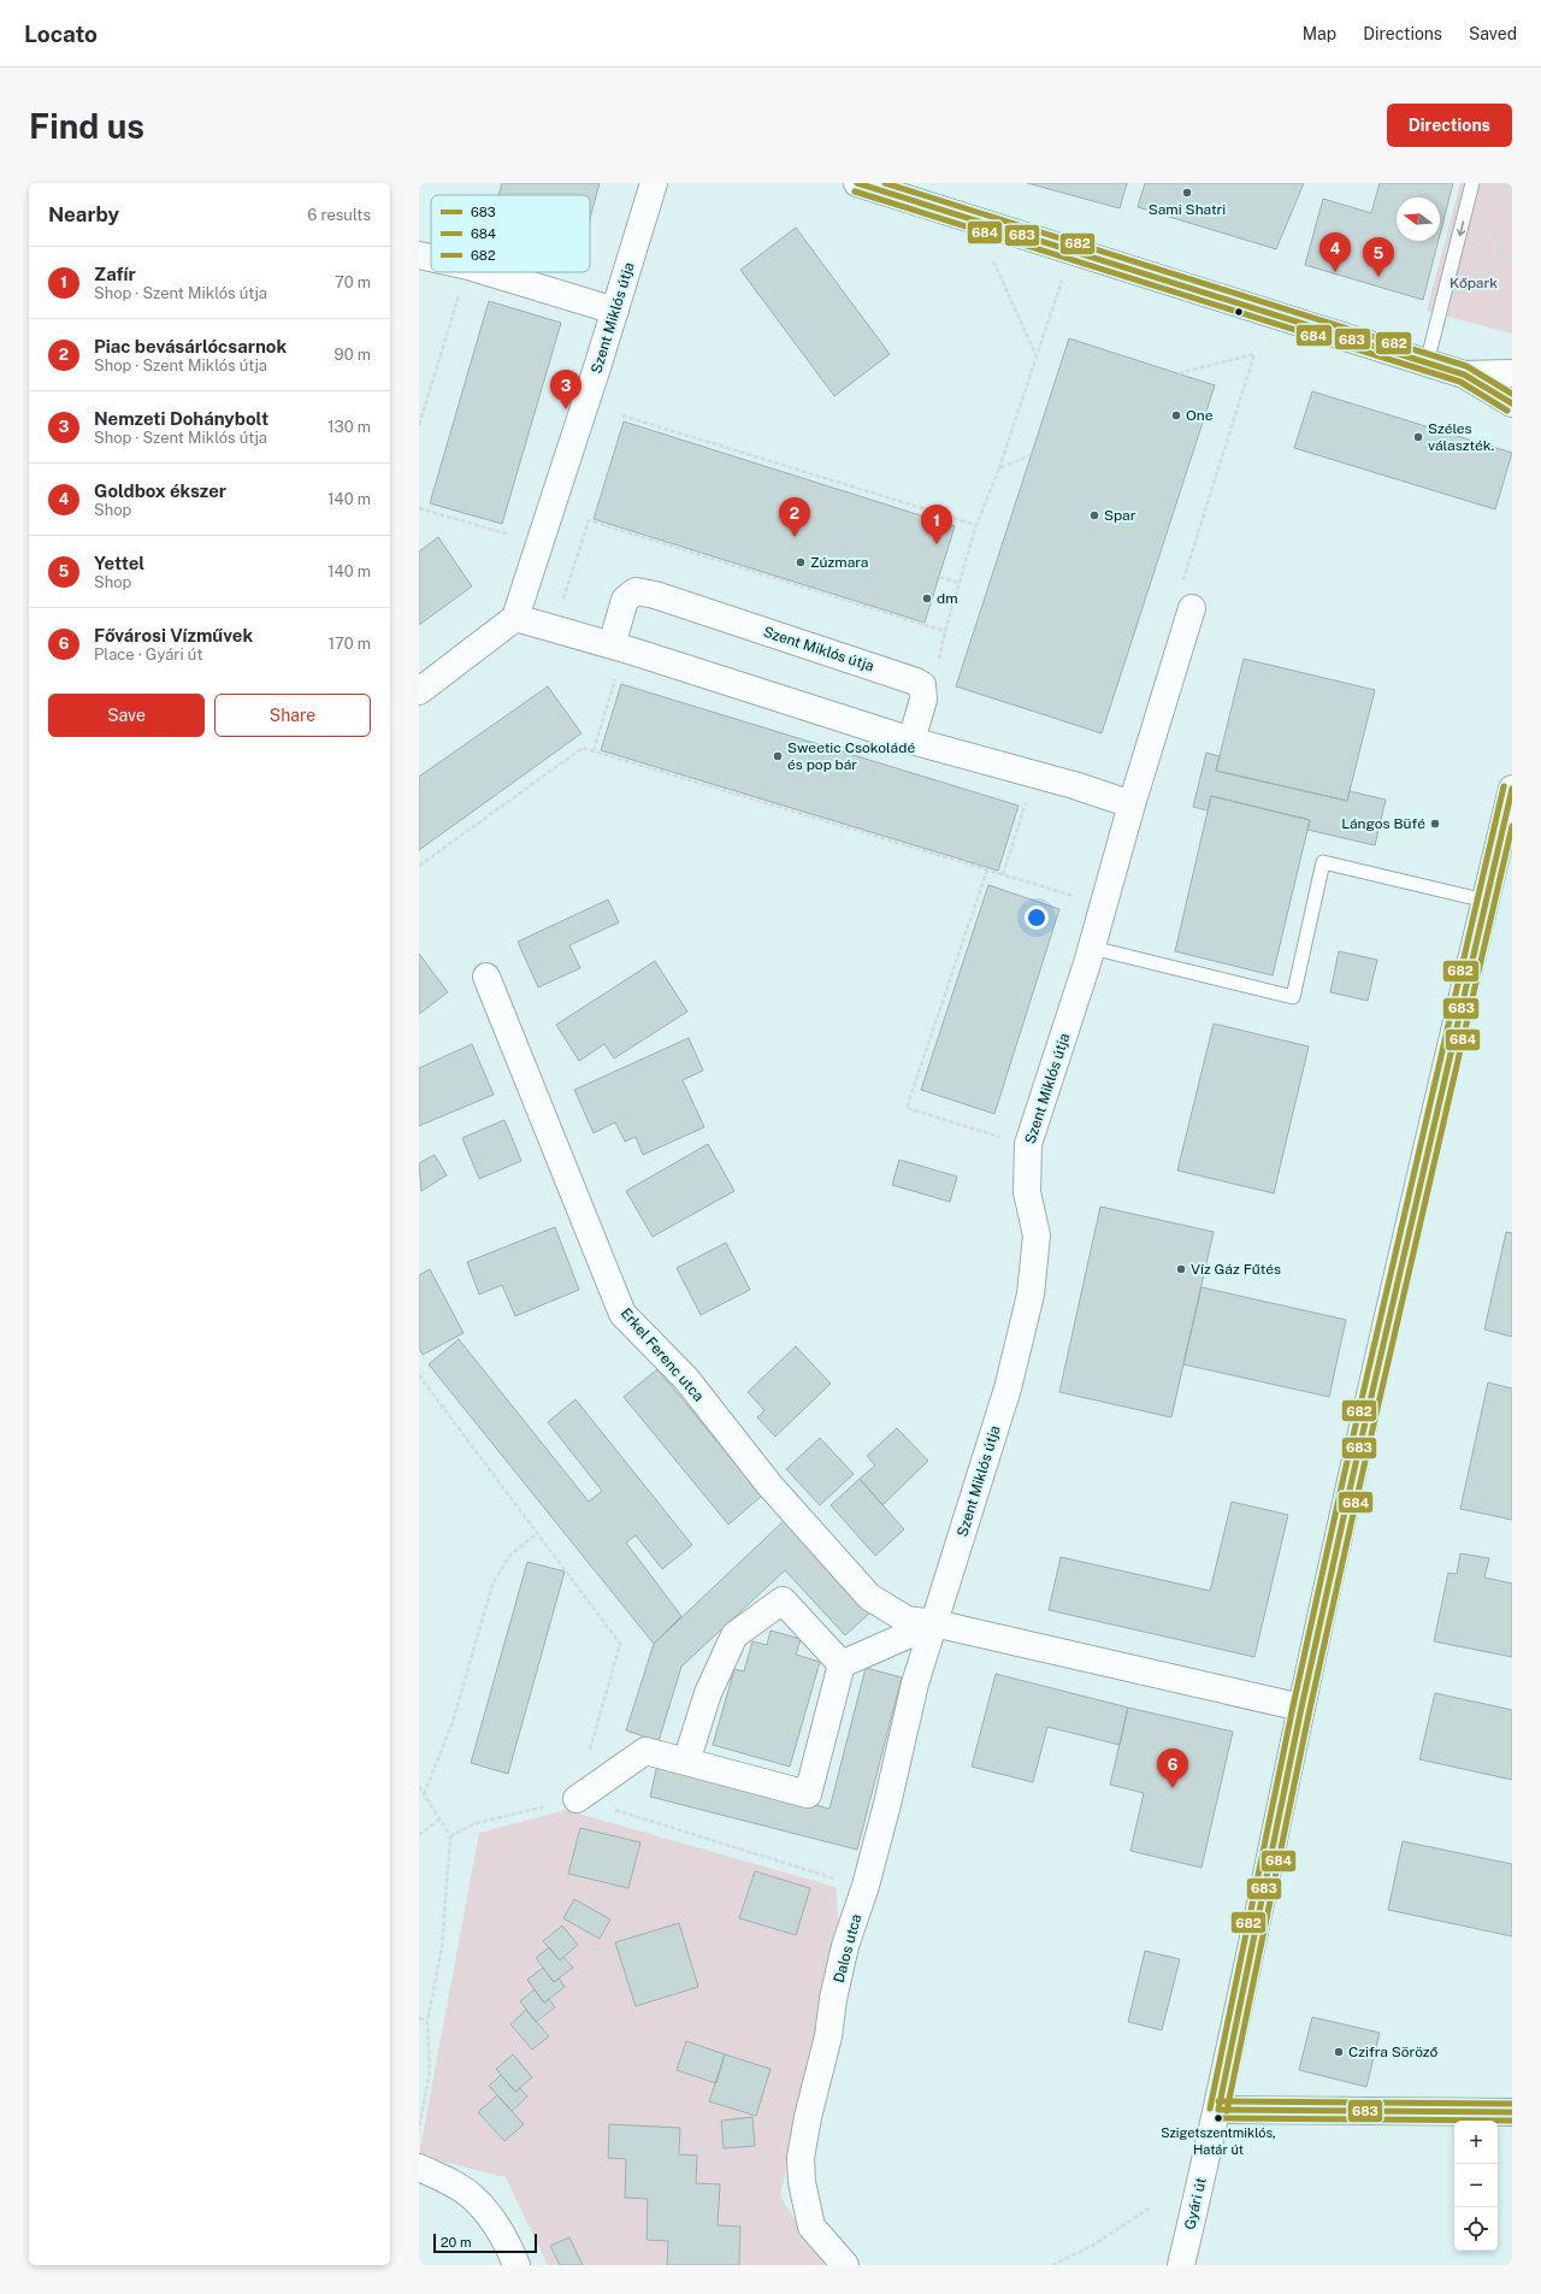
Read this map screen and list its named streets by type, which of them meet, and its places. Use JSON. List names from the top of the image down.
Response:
{
  "streets": {
    "street": [
      "Szent Miklós útja",
      "Erkel Ferenc utca",
      "Dalos utca",
      "Gyári út"
    ]
  },
  "crossings": [
    ["Szent Miklós útja", "Erkel Ferenc utca"],
    ["Szent Miklós útja", "Dalos utca"],
    ["Erkel Ferenc utca", "Dalos utca"],
    ["Erkel Ferenc utca", "Gyári út"]
  ],
  "parks": ["Kőpark"],
  "places": [
    "Sami Shatri",
    "One",
    "Széles választék.",
    "Spar",
    "Zúzmara",
    "dm",
    "Sweetic Csokoládé és pop bár",
    "Lángos Büfé",
    "Víz Gáz Fűtés",
    "Czifra Söröző",
    "Szigetszentmiklós, Határ út"
  ],
  "lines": ["transit line 683", "transit line 682", "transit line 684"],
  "legend": ["683", "684", "682"],
  "scale_bar": "20 m",
  "north": "left",
  "page": {
    "header": "Locato",
    "nav": ["Map", "Directions", "Saved"],
    "buttons": [
      "Directions",
      ["Save", "Share"]
    ],
    "title": "Find us",
    "heading": ["Nearby", "6 results"],
    "pins": [
      "4",
      "5",
      "3",
      "2",
      "1",
      "6"
    ],
    "list": [
      {
        "mark": "1",
        "name": "Zafír",
        "note": "Shop · Szent Miklós útja",
        "value": "70 m"
      },
      {
        "mark": "2",
        "name": "Piac bevásárlócsarnok",
        "note": "Shop · Szent Miklós útja",
        "value": "90 m"
      },
      {
        "mark": "3",
        "name": "Nemzeti Dohánybolt",
        "note": "Shop · Szent Miklós útja",
        "value": "130 m"
      },
      {
        "mark": "4",
        "name": "Goldbox ékszer",
        "note": "Shop",
        "value": "140 m"
      },
      {
        "mark": "5",
        "name": "Yettel",
        "note": "Shop",
        "value": "140 m"
      },
      {
        "mark": "6",
        "name": "Fővárosi Vízművek",
        "note": "Place · Gyári út",
        "value": "170 m"
      }
    ],
    "map_buttons": ["+", "−"],
    "scale": "20 m"
  }
}
